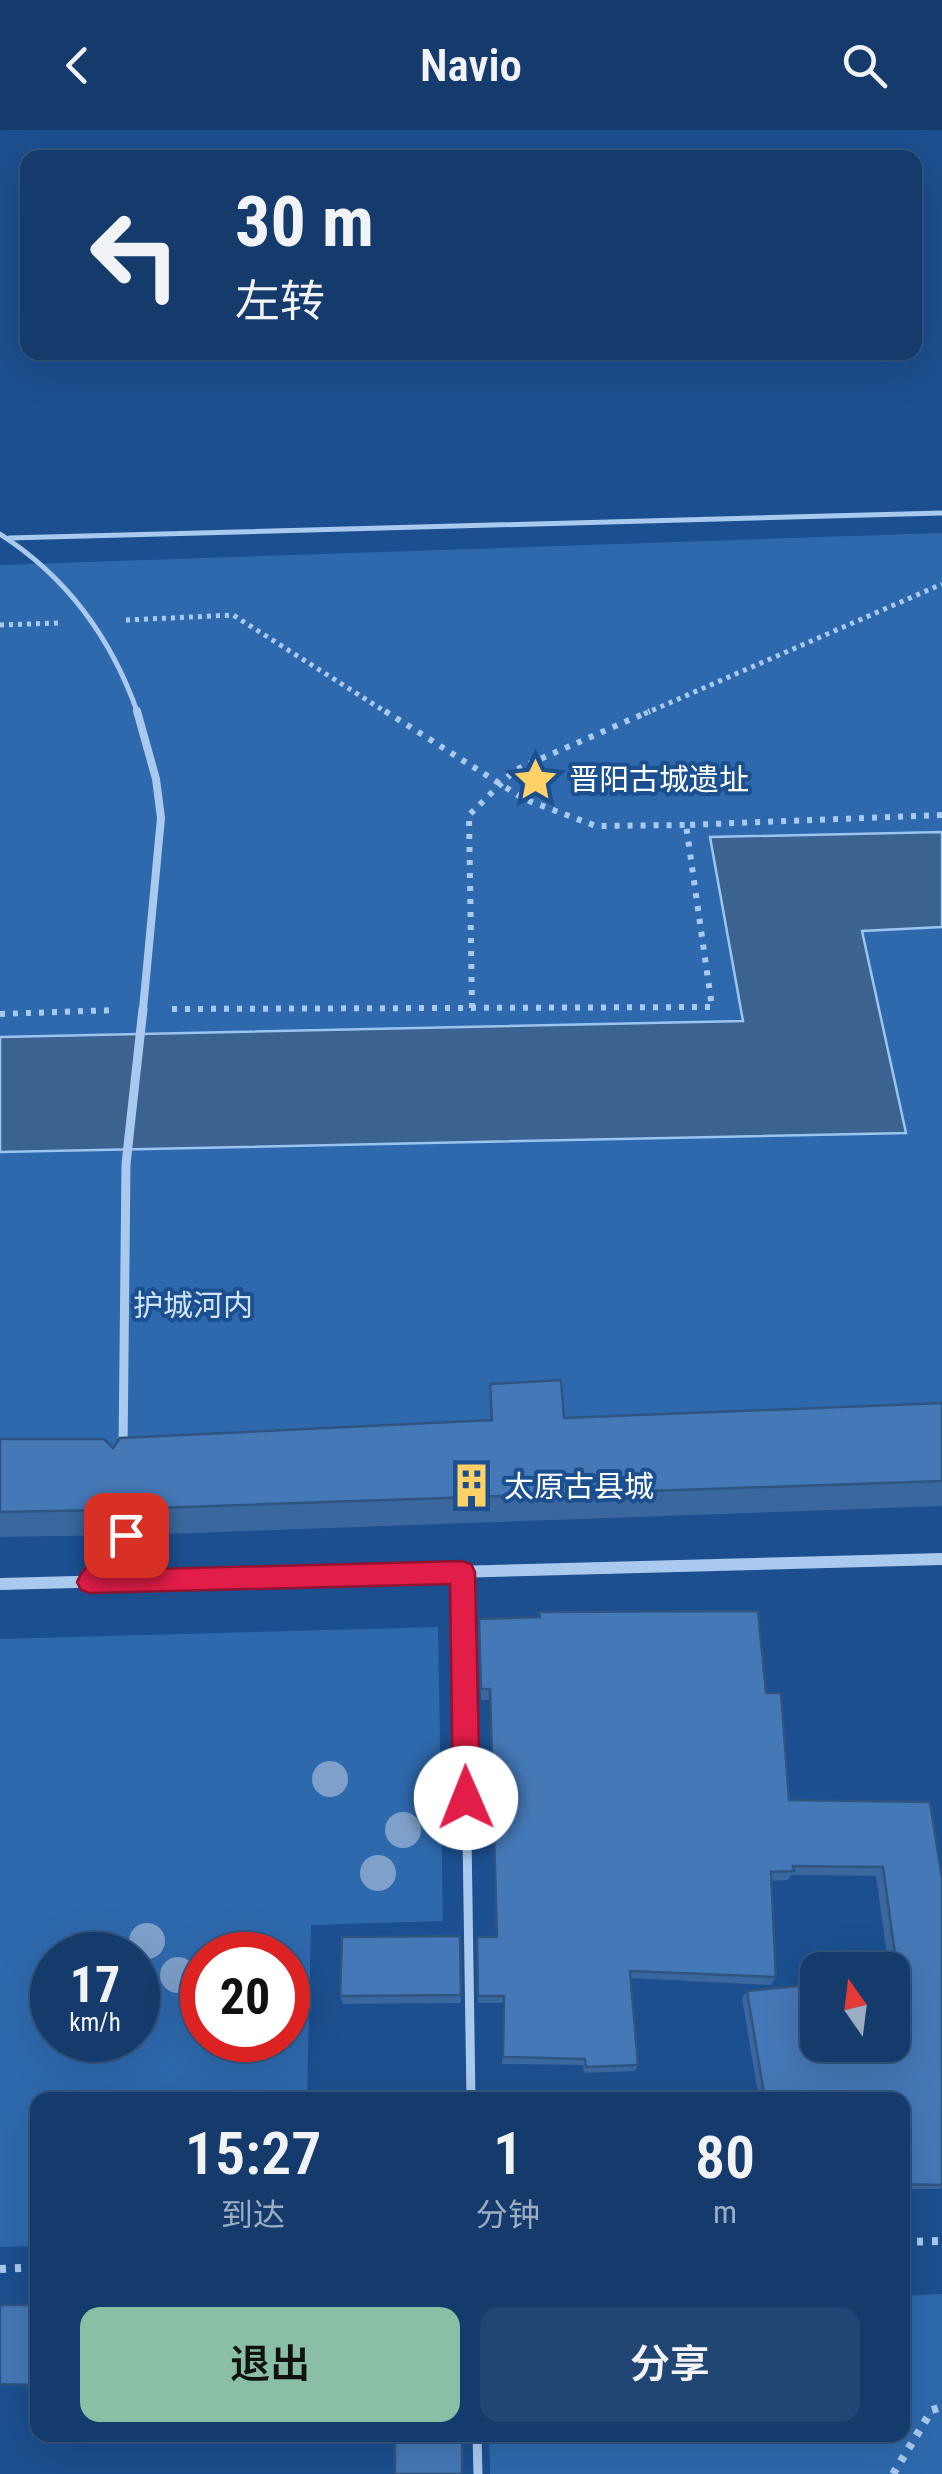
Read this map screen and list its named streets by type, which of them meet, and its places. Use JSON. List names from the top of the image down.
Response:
{
  "parks": ["护城河内"],
  "places": {
    "place": ["晋阳古城遗址"],
    "building": ["太原古县城"]
  },
  "north": "top",
  "page": {
    "header": "Navio",
    "turn": ["30 m", "左转"],
    "speed": "17 km/h",
    "limit": "20",
    "eta": [
      "15:27",
      "到达",
      "1",
      "分钟",
      "80",
      "m"
    ],
    "buttons": ["退出", "分享"]
  }
}
